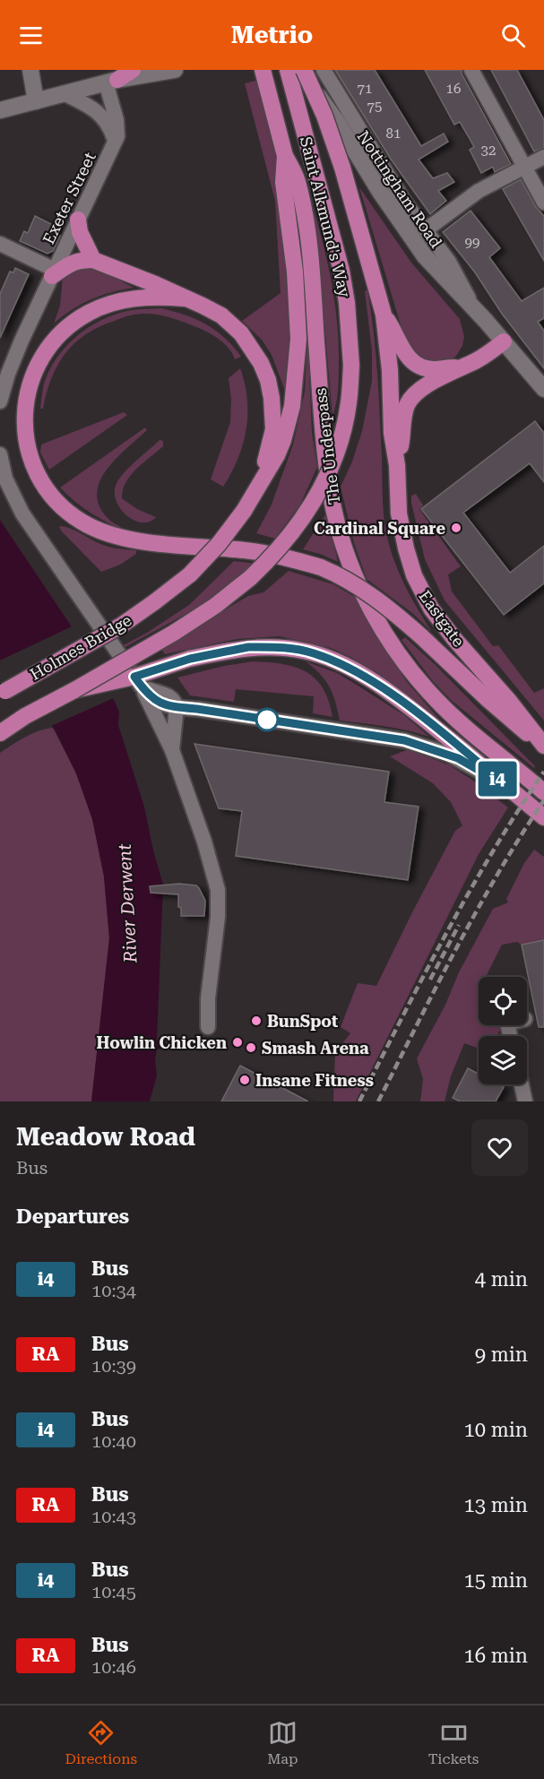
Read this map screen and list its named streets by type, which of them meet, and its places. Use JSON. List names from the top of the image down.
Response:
{
  "streets": {
    "main road": [
      "Saint Alkmund's Way",
      "The Underpass",
      "Eastgate",
      "Holmes Bridge"
    ],
    "street": ["Nottingham Road", "Exeter Street"]
  },
  "crossings": [
    ["Nottingham Road", "Saint Alkmund's Way"],
    ["Saint Alkmund's Way", "The Underpass"],
    ["Saint Alkmund's Way", "Eastgate"],
    ["Saint Alkmund's Way", "Holmes Bridge"]
  ],
  "water": ["River Derwent"],
  "places": [
    "Cardinal Square",
    "BunSpot",
    "Howlin Chicken",
    "Smash Arena",
    "Insane Fitness"
  ],
  "lines": ["bus line i4"],
  "house_numbers": [
    "71",
    "16",
    "75",
    "81",
    "32",
    "99"
  ],
  "page": {
    "header": "Metrio",
    "on_map": "i4",
    "heading": [
      ["Meadow Road", "Bus"],
      "Departures"
    ],
    "list": [
      {
        "mark": "i4",
        "name": "Bus",
        "note": "10:34",
        "value": "4 min"
      },
      {
        "mark": "RA",
        "name": "Bus",
        "note": "10:39",
        "value": "9 min"
      },
      {
        "mark": "i4",
        "name": "Bus",
        "note": "10:40",
        "value": "10 min"
      },
      {
        "mark": "RA",
        "name": "Bus",
        "note": "10:43",
        "value": "13 min"
      },
      {
        "mark": "i4",
        "name": "Bus",
        "note": "10:45",
        "value": "15 min"
      },
      {
        "mark": "RA",
        "name": "Bus",
        "note": "10:46",
        "value": "16 min"
      }
    ],
    "tabs": ["Directions", "Map", "Tickets"]
  }
}
